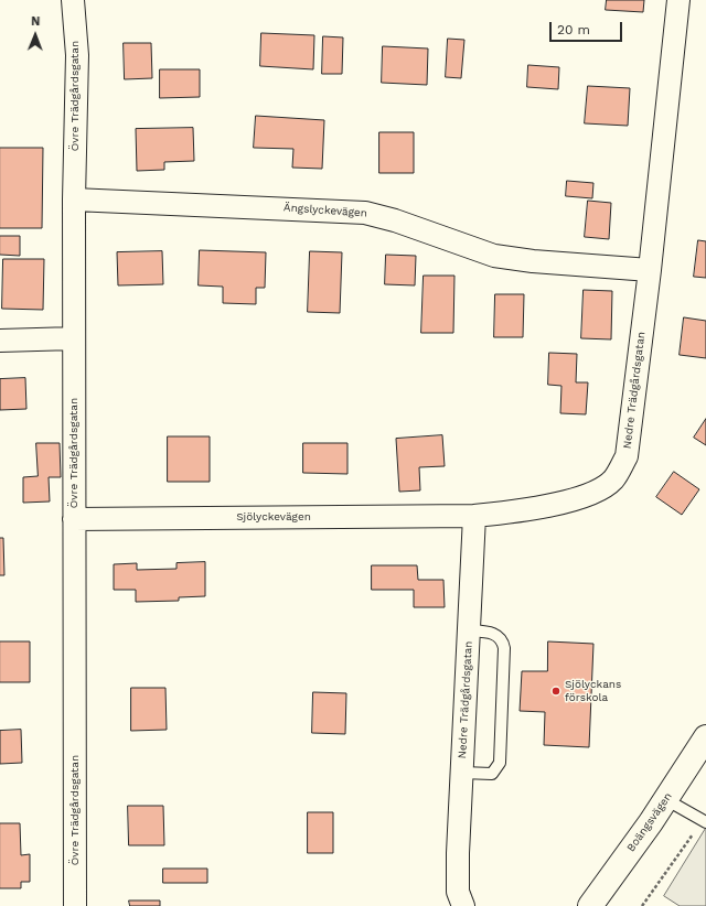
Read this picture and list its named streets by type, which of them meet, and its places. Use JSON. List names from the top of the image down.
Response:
{
  "streets": {
    "street": [
      "Övre Trädgårdsgatan",
      "Ängslyckevägen",
      "Nedre Trädgårdsgatan",
      "Sjölyckevägen",
      "Boängsvägen"
    ]
  },
  "crossings": [
    ["Övre Trädgårdsgatan", "Ängslyckevägen"],
    ["Övre Trädgårdsgatan", "Sjölyckevägen"],
    ["Ängslyckevägen", "Nedre Trädgårdsgatan"],
    ["Nedre Trädgårdsgatan", "Sjölyckevägen"]
  ],
  "places": ["Sjölyckans förskola"],
  "scale_bar": "20 m",
  "north": "top"
}
